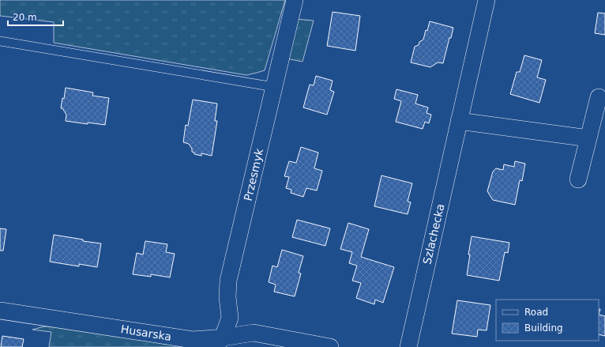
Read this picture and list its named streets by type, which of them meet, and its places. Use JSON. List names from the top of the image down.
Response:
{
  "streets": {
    "street": ["Przesmyk", "Szlachecka", "Husarska"]
  },
  "crossings": [
    ["Przesmyk", "Husarska"]
  ],
  "legend": ["Road", "Building"],
  "scale_bar": "20 m"
}
